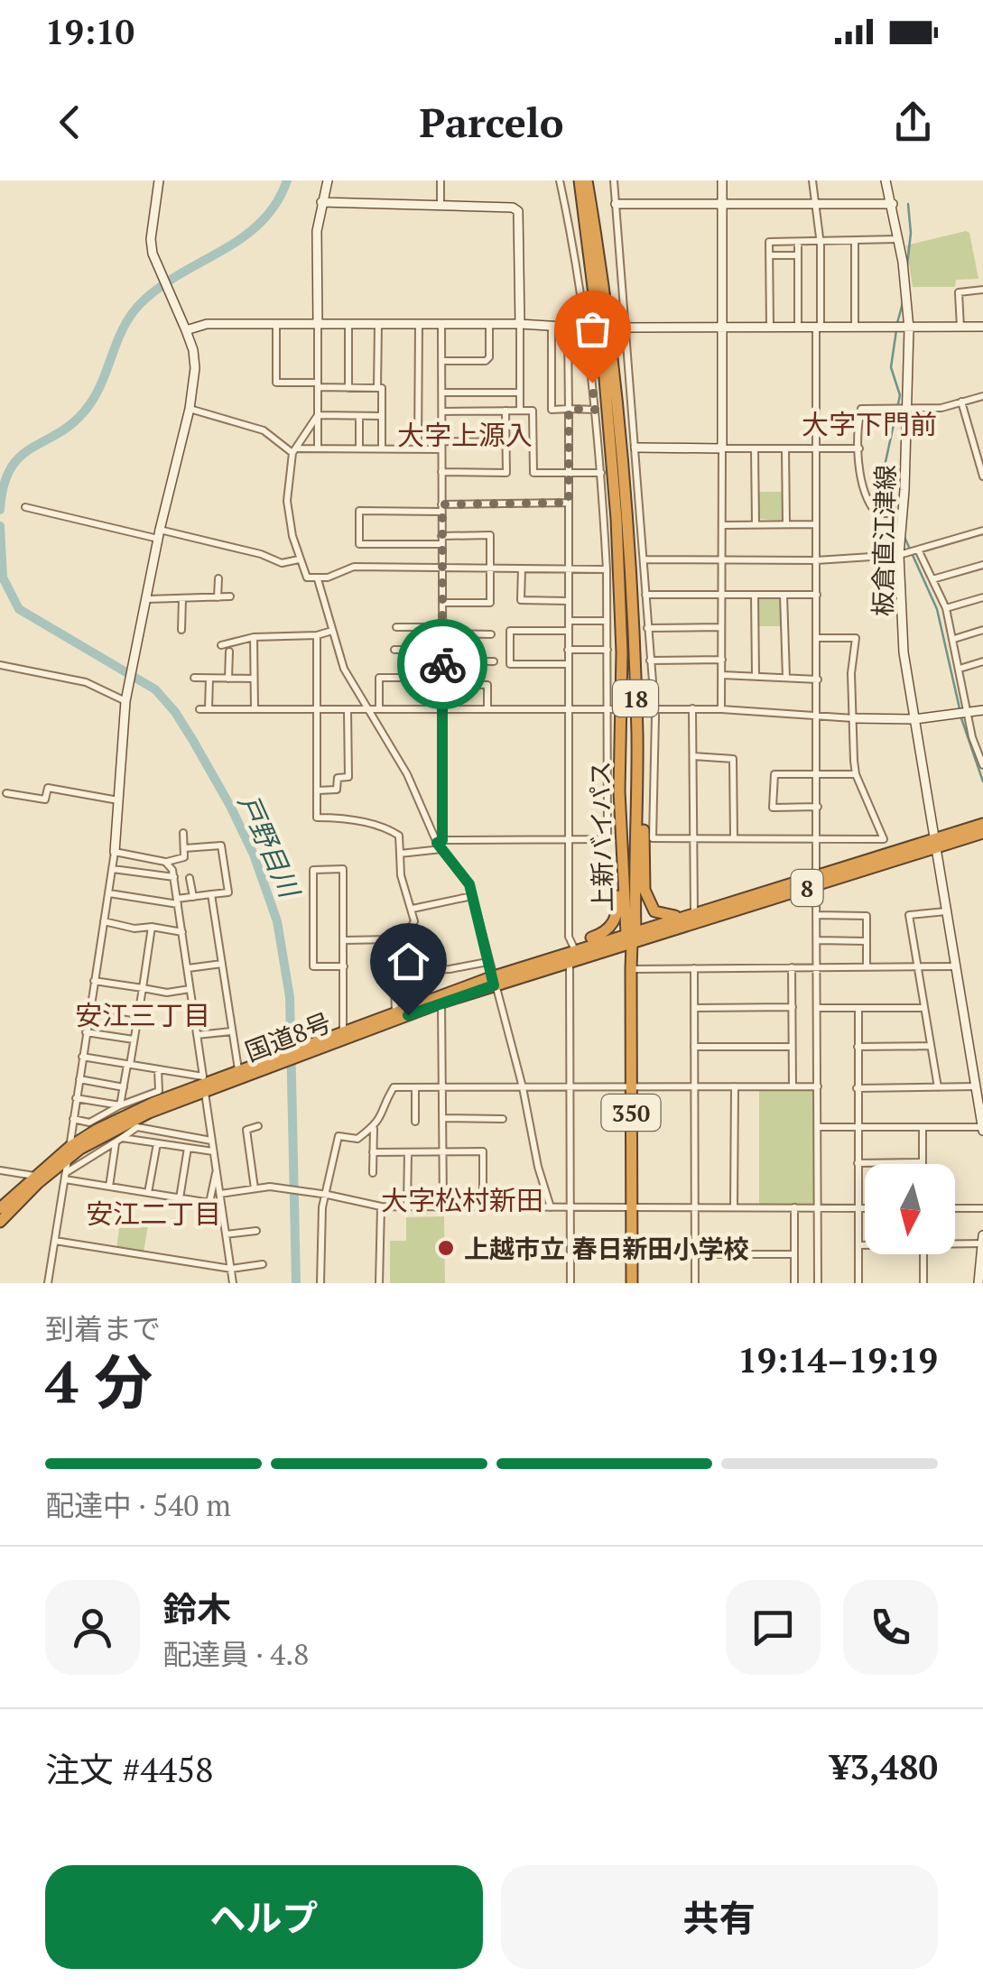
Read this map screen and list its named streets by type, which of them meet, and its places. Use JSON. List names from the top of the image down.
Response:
{
  "streets": {
    "highway": [
      "18",
      "上新バイパス",
      "8",
      "国道8号",
      "350"
    ],
    "street": ["板倉直江津線"]
  },
  "crossings": [
    ["板倉直江津線", "国道8号"],
    ["上新バイパス", "国道8号"],
    ["上新バイパス", "350"],
    ["国道8号", "350"]
  ],
  "districts": [
    "大字下門前",
    "大字上源入",
    "安江三丁目",
    "大字松村新田",
    "安江二丁目"
  ],
  "water": ["戸野目川"],
  "places": ["上越市立 春日新田小学校"],
  "north": "bottom",
  "page": {
    "status": "19:10",
    "header": "Parcelo",
    "heading": ["4 分", "到着まで", "19:14–19:19"],
    "panel": [
      "鈴木",
      "配達員 · 4.8",
      "注文 #4458",
      "¥3,480"
    ],
    "bar": "配達中 · 540 m",
    "buttons": ["ヘルプ", "共有"]
  }
}
